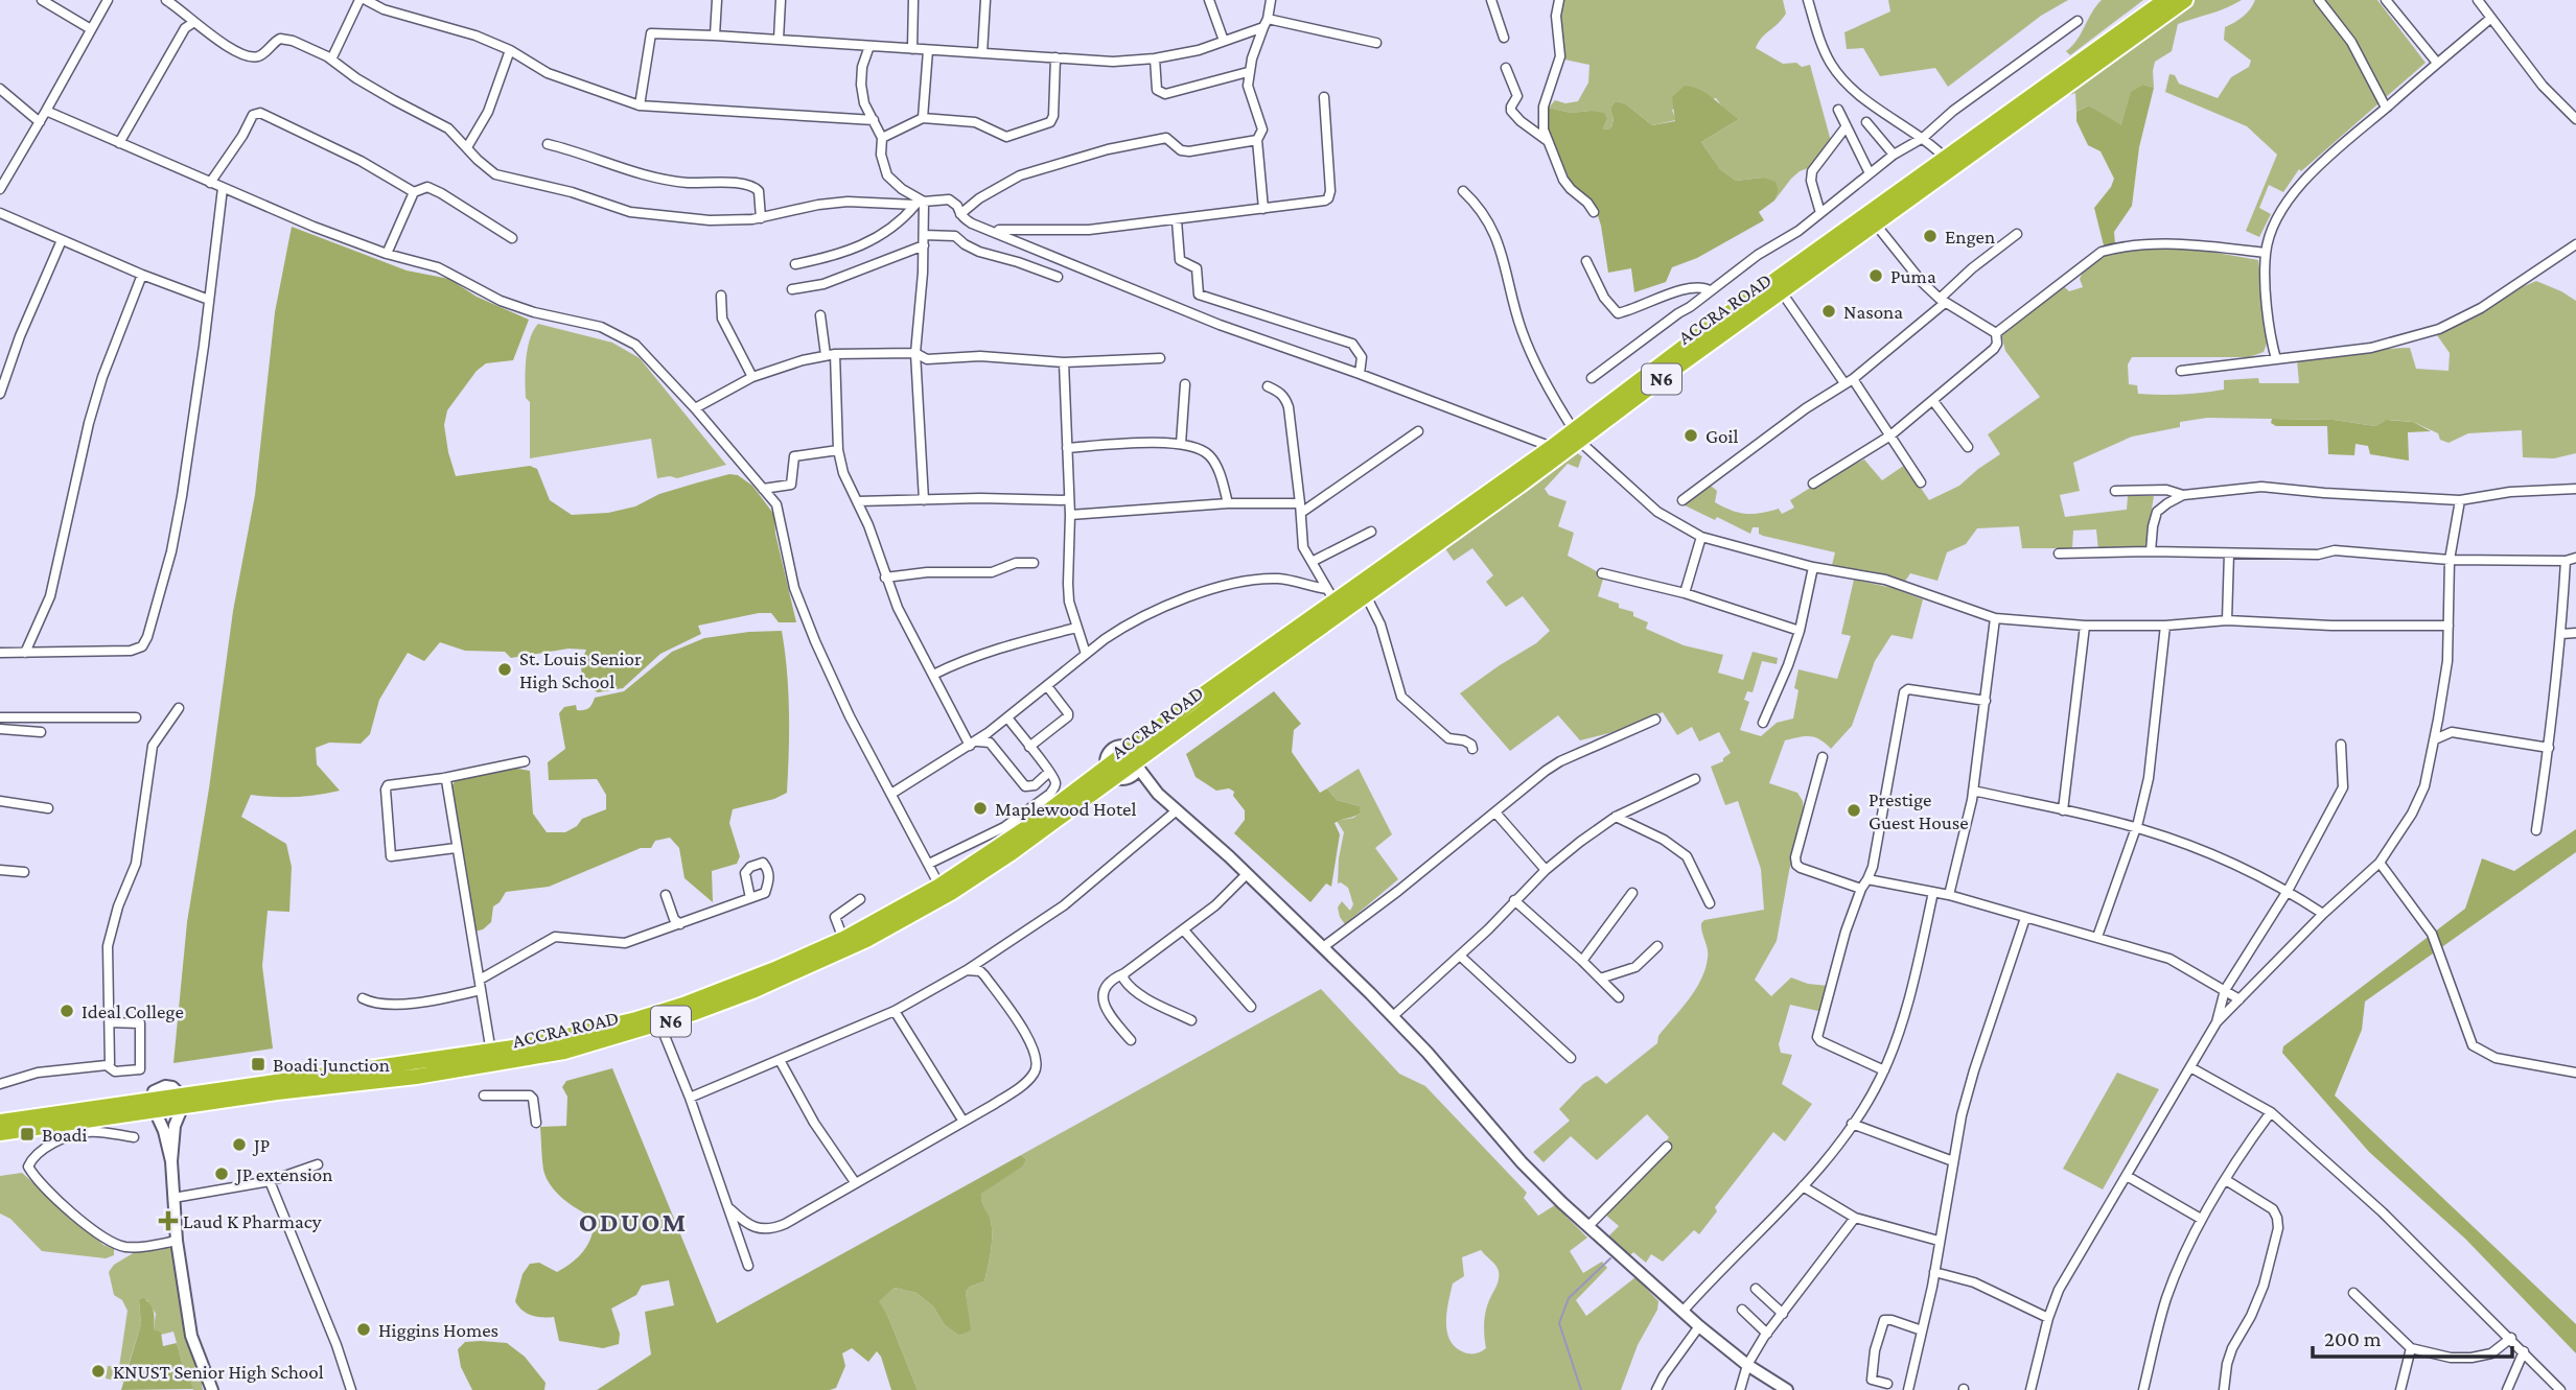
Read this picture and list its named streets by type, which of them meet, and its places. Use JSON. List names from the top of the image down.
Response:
{
  "streets": {
    "highway": ["ACCRA ROAD", "N6"]
  },
  "districts": ["ODUOM"],
  "places": {
    "other": [
      "Engen",
      "Puma",
      "Nasona",
      "Goil",
      "St. Louis Senior High School",
      "Maplewood Hotel",
      "Prestige Guest House",
      "Ideal College",
      "JP",
      "JP extension",
      "Higgins Homes",
      "KNUST Senior High School"
    ],
    "transit": ["Boadi Junction", "Boadi"],
    "health": ["Laud K Pharmacy"]
  },
  "scale_bar": "200 m"
}
